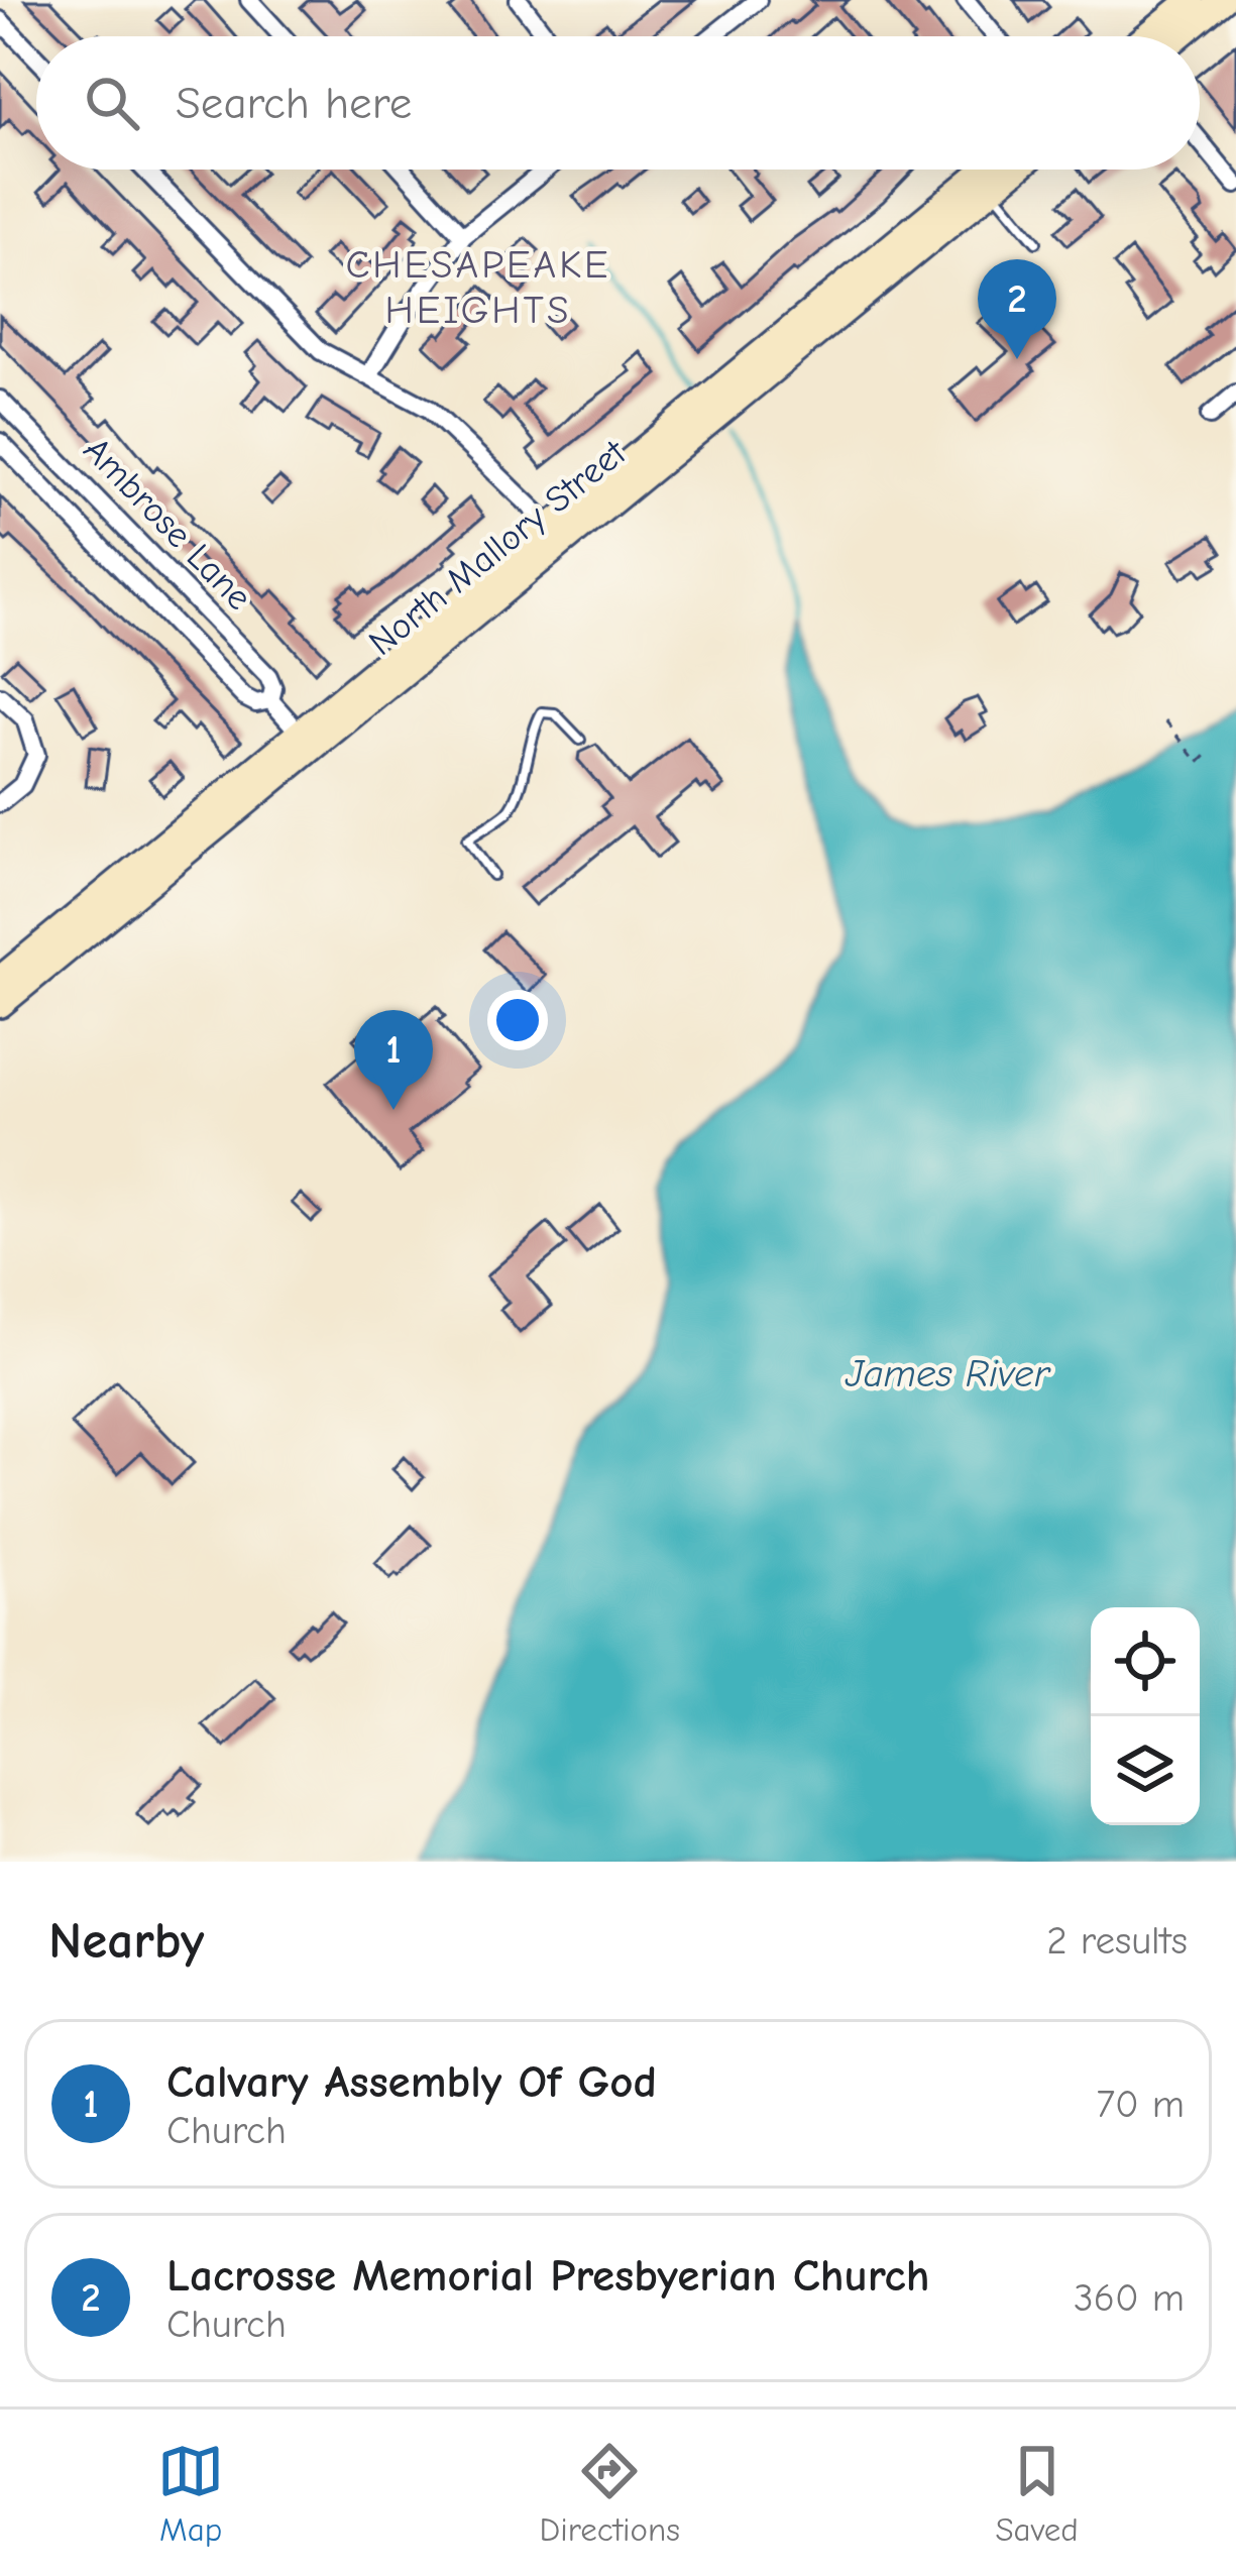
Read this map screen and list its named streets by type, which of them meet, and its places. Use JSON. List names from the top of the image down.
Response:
{
  "streets": {
    "main road": ["North Mallory Street"],
    "street": ["Ambrose Lane"]
  },
  "crossings": [
    ["Ambrose Lane", "North Mallory Street"]
  ],
  "districts": ["CHESAPEAKE HEIGHTS"],
  "water": ["James River"],
  "page": {
    "search": "Search here",
    "pins": ["2", "1"],
    "heading": ["Nearby", "2 results"],
    "list": [
      {
        "mark": "1",
        "name": "Calvary Assembly Of God",
        "note": "Church",
        "value": "70 m"
      },
      {
        "mark": "2",
        "name": "Lacrosse Memorial Presbyerian Church",
        "note": "Church",
        "value": "360 m"
      }
    ],
    "nav": ["Map", "Directions", "Saved"]
  }
}
